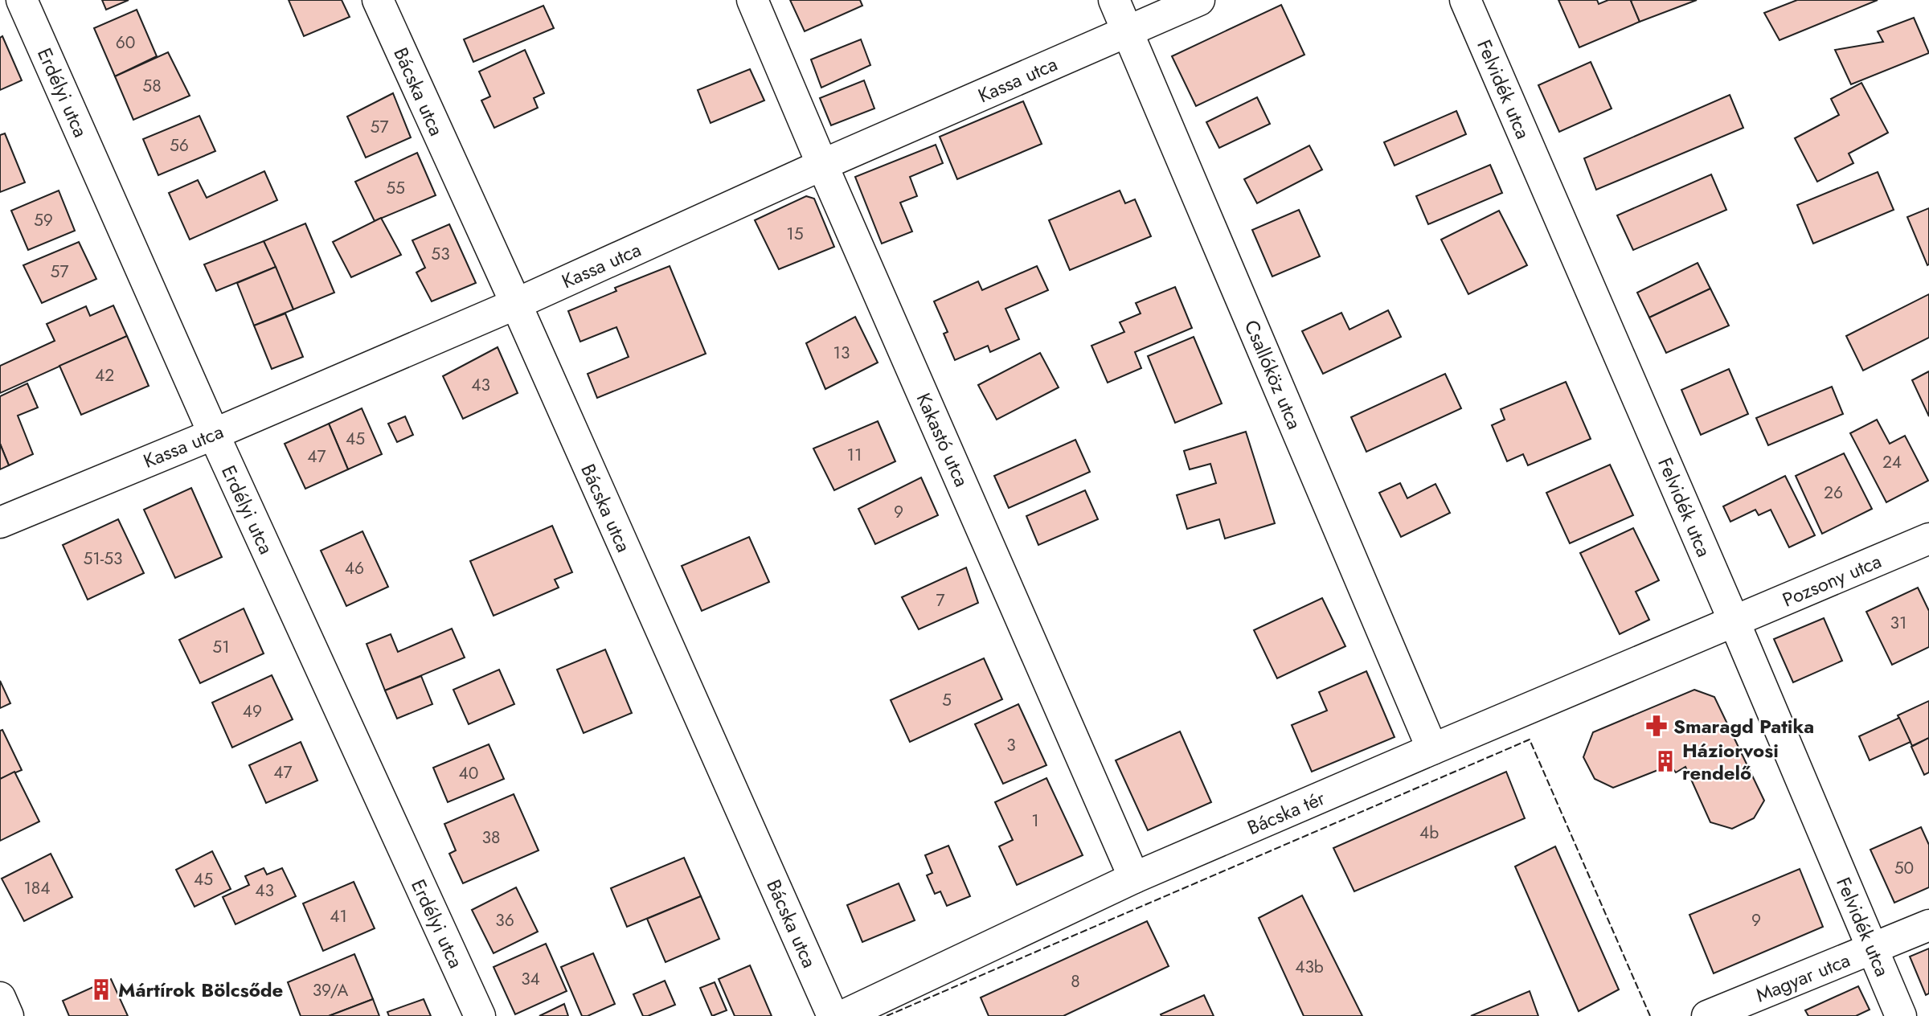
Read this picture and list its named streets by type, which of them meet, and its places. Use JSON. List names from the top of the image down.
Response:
{
  "streets": {
    "street": [
      "Kassa utca",
      "Felvidék utca",
      "Bácska utca",
      "Erdélyi utca",
      "Csallóköz utca",
      "Kakastó utca",
      "Pozsony utca",
      "Bácska tér",
      "Magyar utca"
    ]
  },
  "crossings": [
    ["Kassa utca", "Bácska utca"],
    ["Kassa utca", "Erdélyi utca"],
    ["Kassa utca", "Csallóköz utca"],
    ["Kassa utca", "Kakastó utca"],
    ["Felvidék utca", "Pozsony utca"],
    ["Felvidék utca", "Bácska tér"],
    ["Felvidék utca", "Magyar utca"],
    ["Csallóköz utca", "Bácska tér"],
    ["Kakastó utca", "Bácska tér"],
    ["Pozsony utca", "Bácska tér"]
  ],
  "places": {
    "pharmacy": ["Smaragd Patika"],
    "building": ["Háziorvosi rendelő", "Mártírok Bölcsőde"]
  },
  "house_numbers": [
    "60",
    "58",
    "57",
    "56",
    "55",
    "59",
    "15",
    "53",
    "57",
    "13",
    "42",
    "43",
    "45",
    "11",
    "47",
    "24",
    "26",
    "9",
    "51-53",
    "46",
    "7",
    "31",
    "51",
    "5",
    "49",
    "3",
    "47",
    "40",
    "1",
    "4b",
    "38",
    "50",
    "45",
    "184",
    "43",
    "41",
    "36",
    "9",
    "43b",
    "34",
    "8",
    "39/A"
  ]
}
